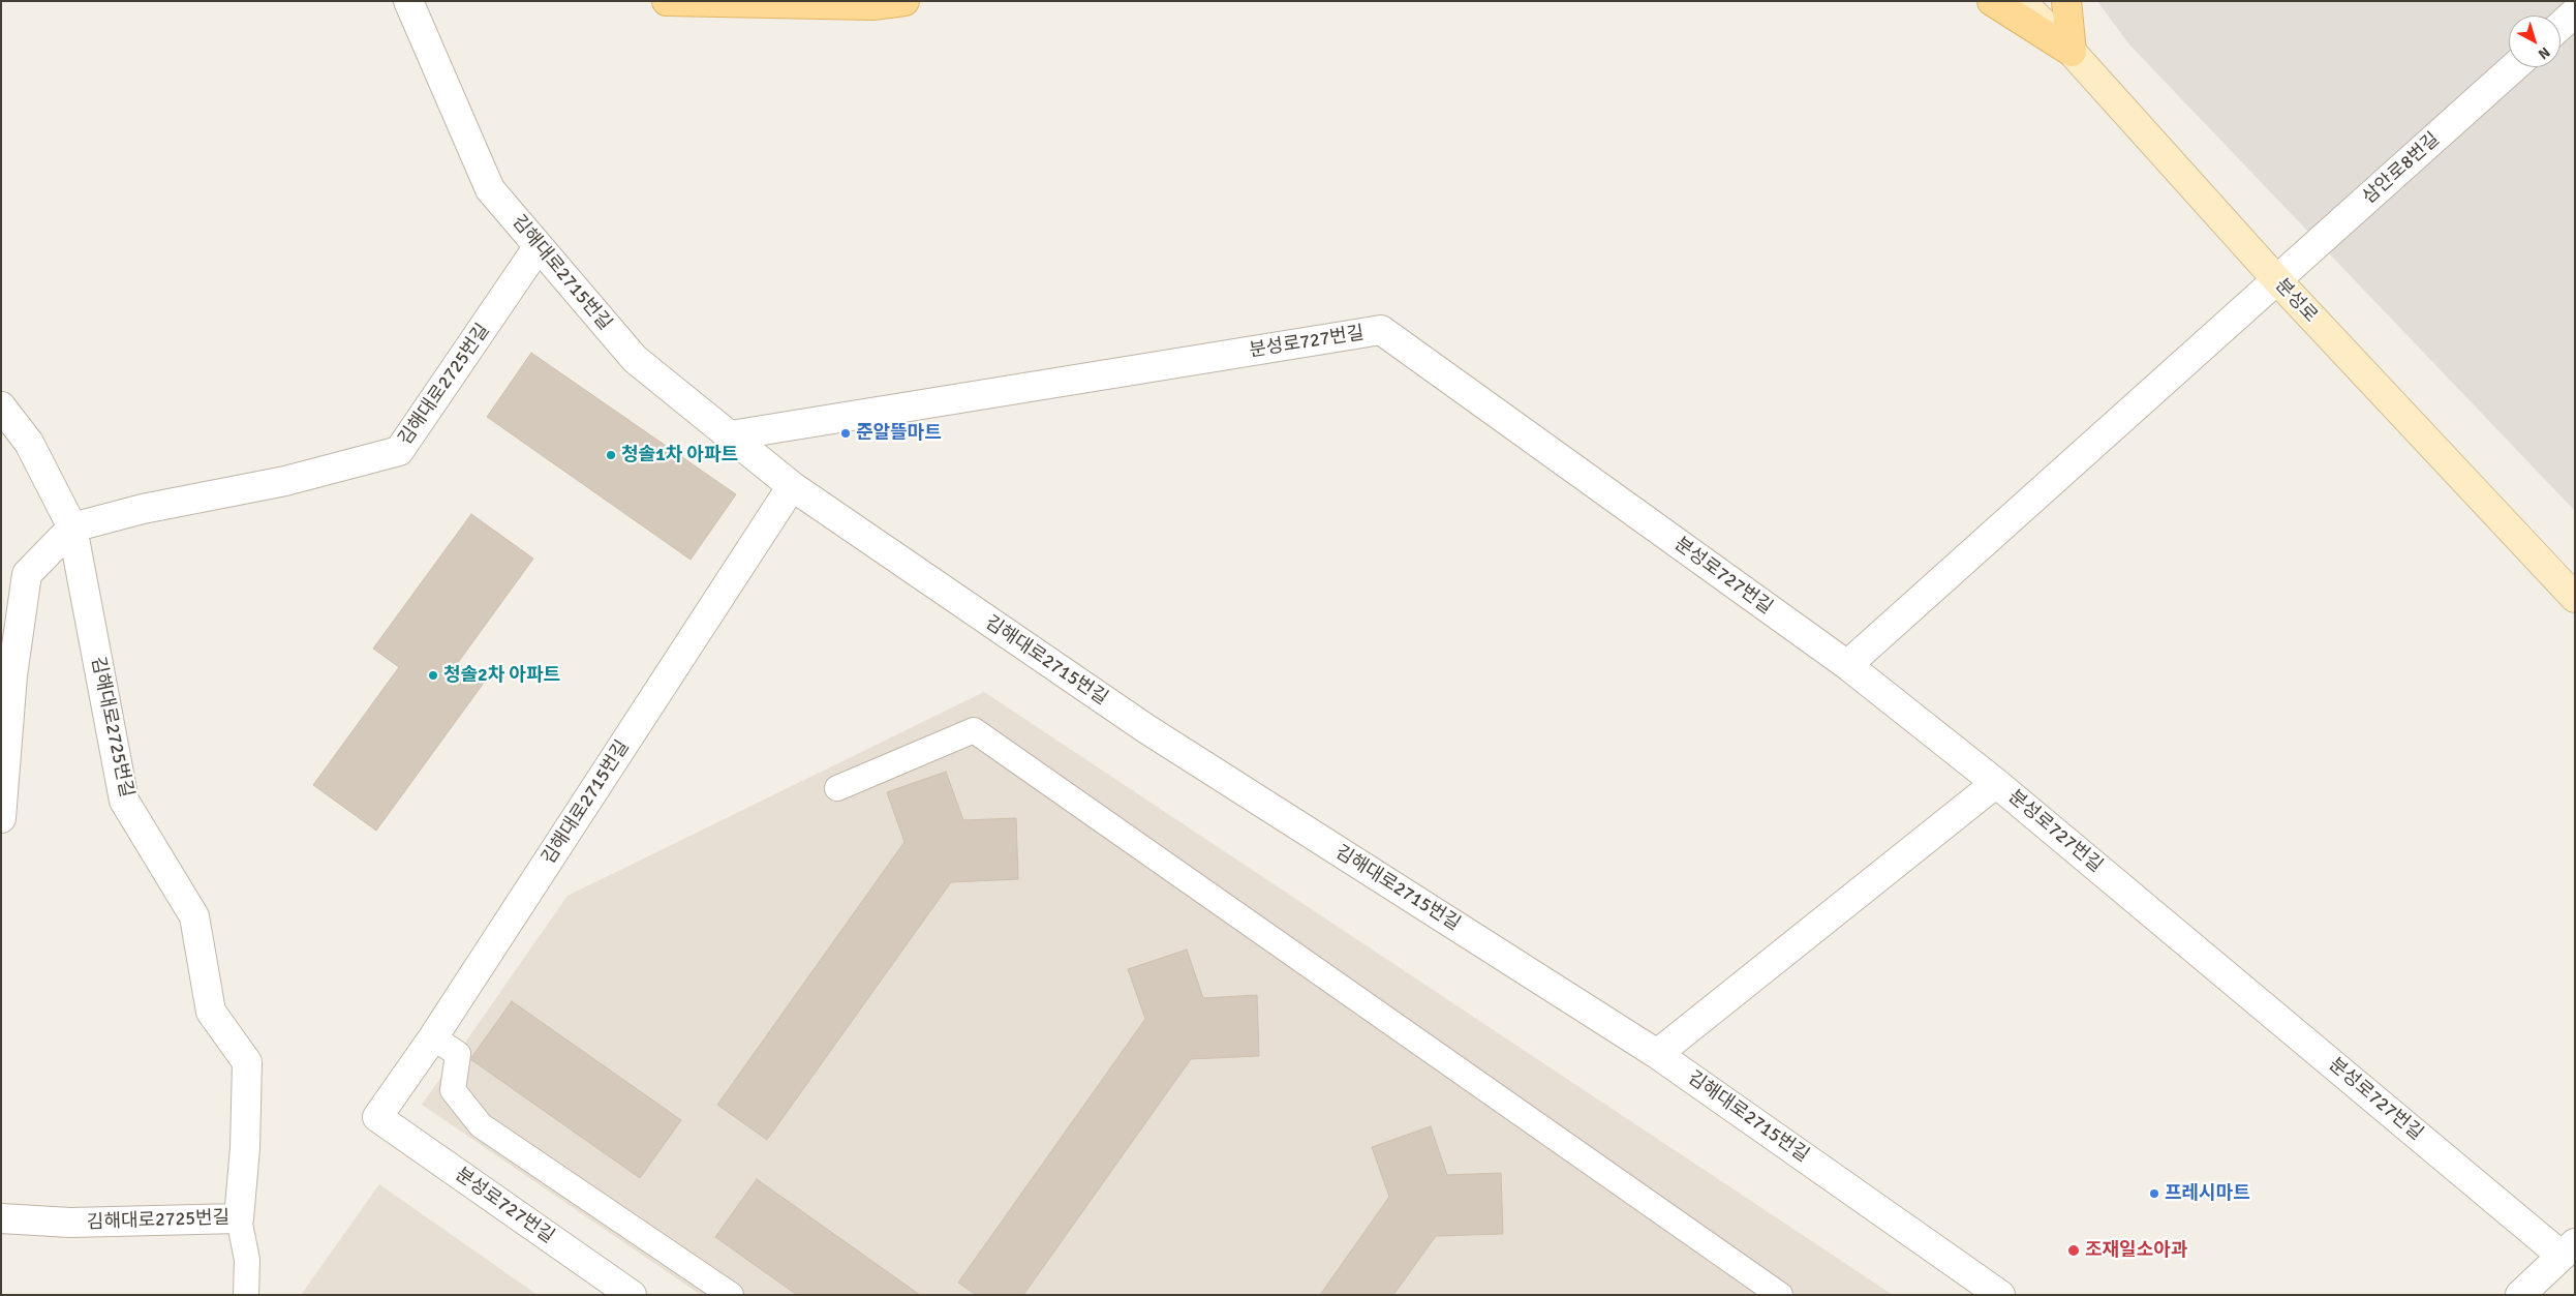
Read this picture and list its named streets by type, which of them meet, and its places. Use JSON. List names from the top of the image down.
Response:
{
  "streets": {
    "main road": ["분성로"],
    "street": [
      "삼안로8번길",
      "김해대로2715번길",
      "분성로727번길",
      "김해대로2725번길"
    ]
  },
  "crossings": [
    ["삼안로8번길", "분성로"],
    ["삼안로8번길", "분성로727번길"],
    ["김해대로2715번길", "분성로727번길"],
    ["김해대로2715번길", "김해대로2725번길"]
  ],
  "places": [
    "준알뜰마트",
    "청솔1차 아파트",
    "청솔2차 아파트",
    "프레시마트",
    "조재일소아과"
  ],
  "north": "bottom right"
}
